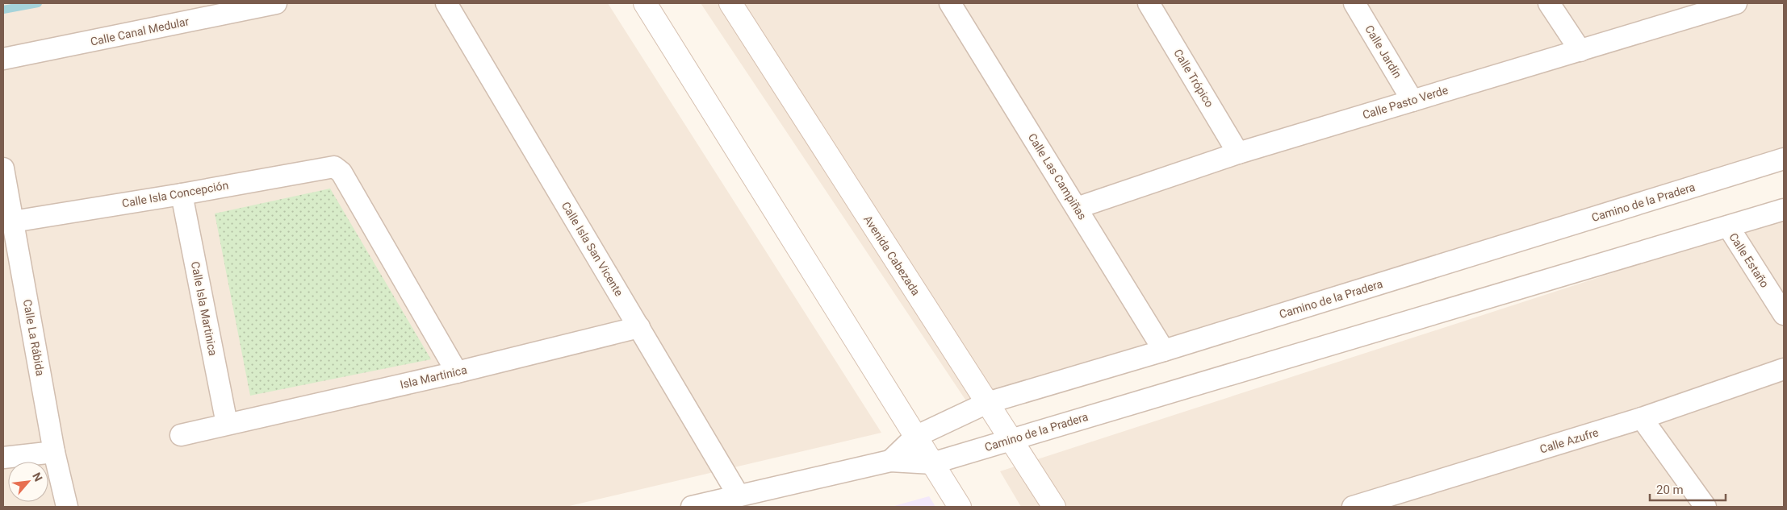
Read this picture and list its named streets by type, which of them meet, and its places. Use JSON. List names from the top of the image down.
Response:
{
  "streets": {
    "main road": ["Avenida Cabezada"],
    "street": [
      "Calle Canal Medular",
      "Calle Jardín",
      "Calle Trópico",
      "Calle Pasto Verde",
      "Calle Las Campiñas",
      "Calle Isla Concepción",
      "Camino de la Pradera",
      "Calle Isla San Vicente",
      "Calle Estaño",
      "Calle Isla Martinica",
      "Calle La Rábida",
      "Isla Martinica",
      "Calle Azufre"
    ]
  },
  "crossings": [
    ["Calle Jardín", "Calle Pasto Verde"],
    ["Calle Trópico", "Calle Pasto Verde"],
    ["Calle Pasto Verde", "Calle Las Campiñas"],
    ["Calle Las Campiñas", "Camino de la Pradera"],
    ["Calle Isla Concepción", "Calle Isla Martinica"],
    ["Calle Isla Concepción", "Calle La Rábida"],
    ["Calle Isla Concepción", "Isla Martinica"],
    ["Camino de la Pradera", "Calle Isla San Vicente"],
    ["Camino de la Pradera", "Avenida Cabezada"],
    ["Camino de la Pradera", "Calle Estaño"],
    ["Calle Isla San Vicente", "Isla Martinica"],
    ["Calle Isla Martinica", "Isla Martinica"]
  ],
  "scale_bar": "20 m",
  "north": "top right"
}
